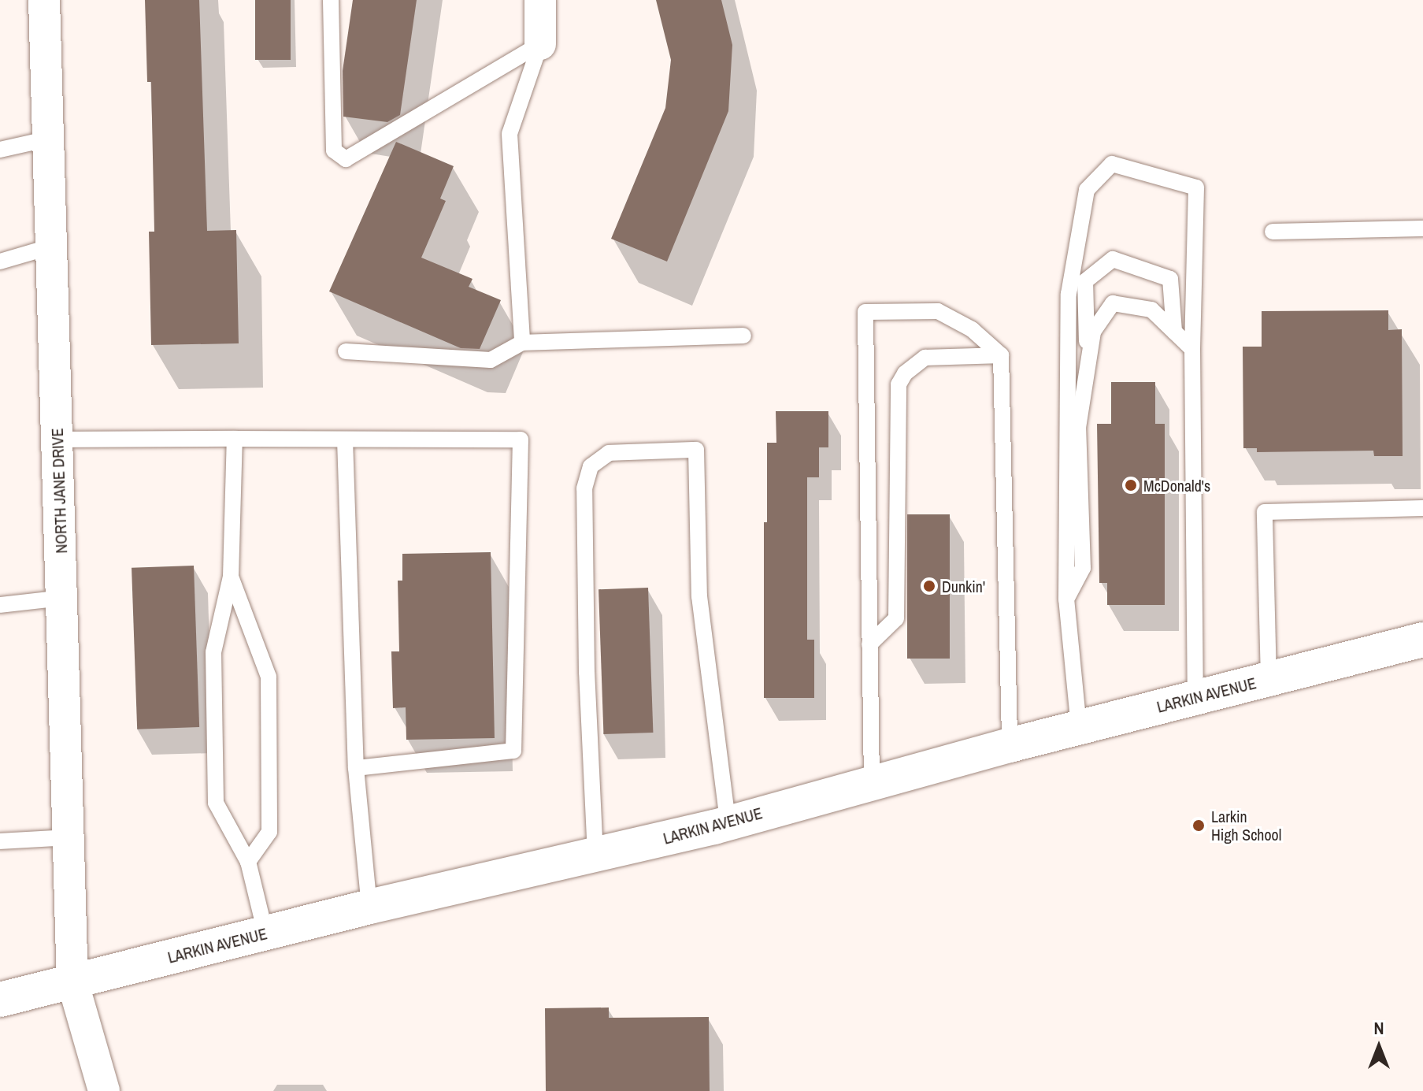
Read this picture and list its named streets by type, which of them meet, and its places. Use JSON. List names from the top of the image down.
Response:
{
  "streets": {
    "main road": ["LARKIN AVENUE"],
    "street": ["NORTH JANE DRIVE"]
  },
  "crossings": [
    ["NORTH JANE DRIVE", "LARKIN AVENUE"]
  ],
  "places": ["McDonald's", "Dunkin'", "Larkin High School"],
  "north": "top"
}
